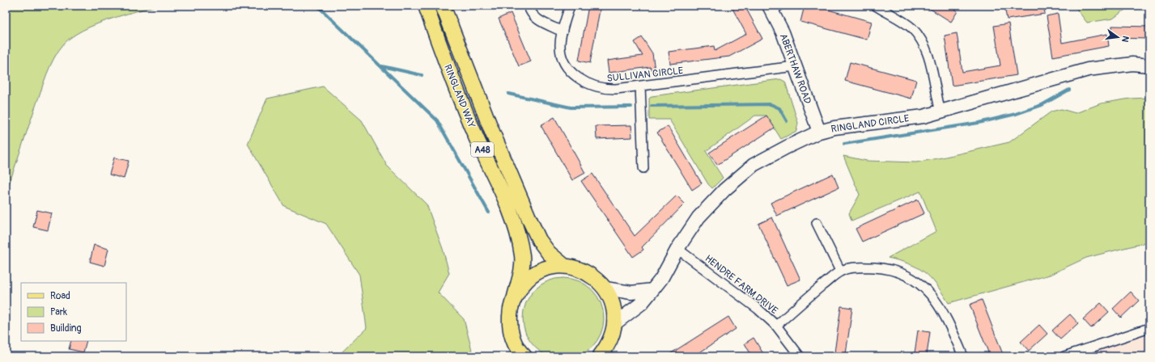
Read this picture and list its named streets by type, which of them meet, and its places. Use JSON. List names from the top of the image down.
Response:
{
  "streets": {
    "main road": ["RINGLAND WAY", "A48"],
    "street": [
      "ABERTHAW ROAD",
      "SULLIVAN CIRCLE",
      "RINGLAND CIRCLE",
      "HENDRE FARM DRIVE"
    ]
  },
  "crossings": [
    ["ABERTHAW ROAD", "SULLIVAN CIRCLE"],
    ["ABERTHAW ROAD", "RINGLAND CIRCLE"],
    ["RINGLAND WAY", "RINGLAND CIRCLE"],
    ["RINGLAND CIRCLE", "HENDRE FARM DRIVE"]
  ],
  "legend": ["Road", "Park", "Building"],
  "north": "right"
}
